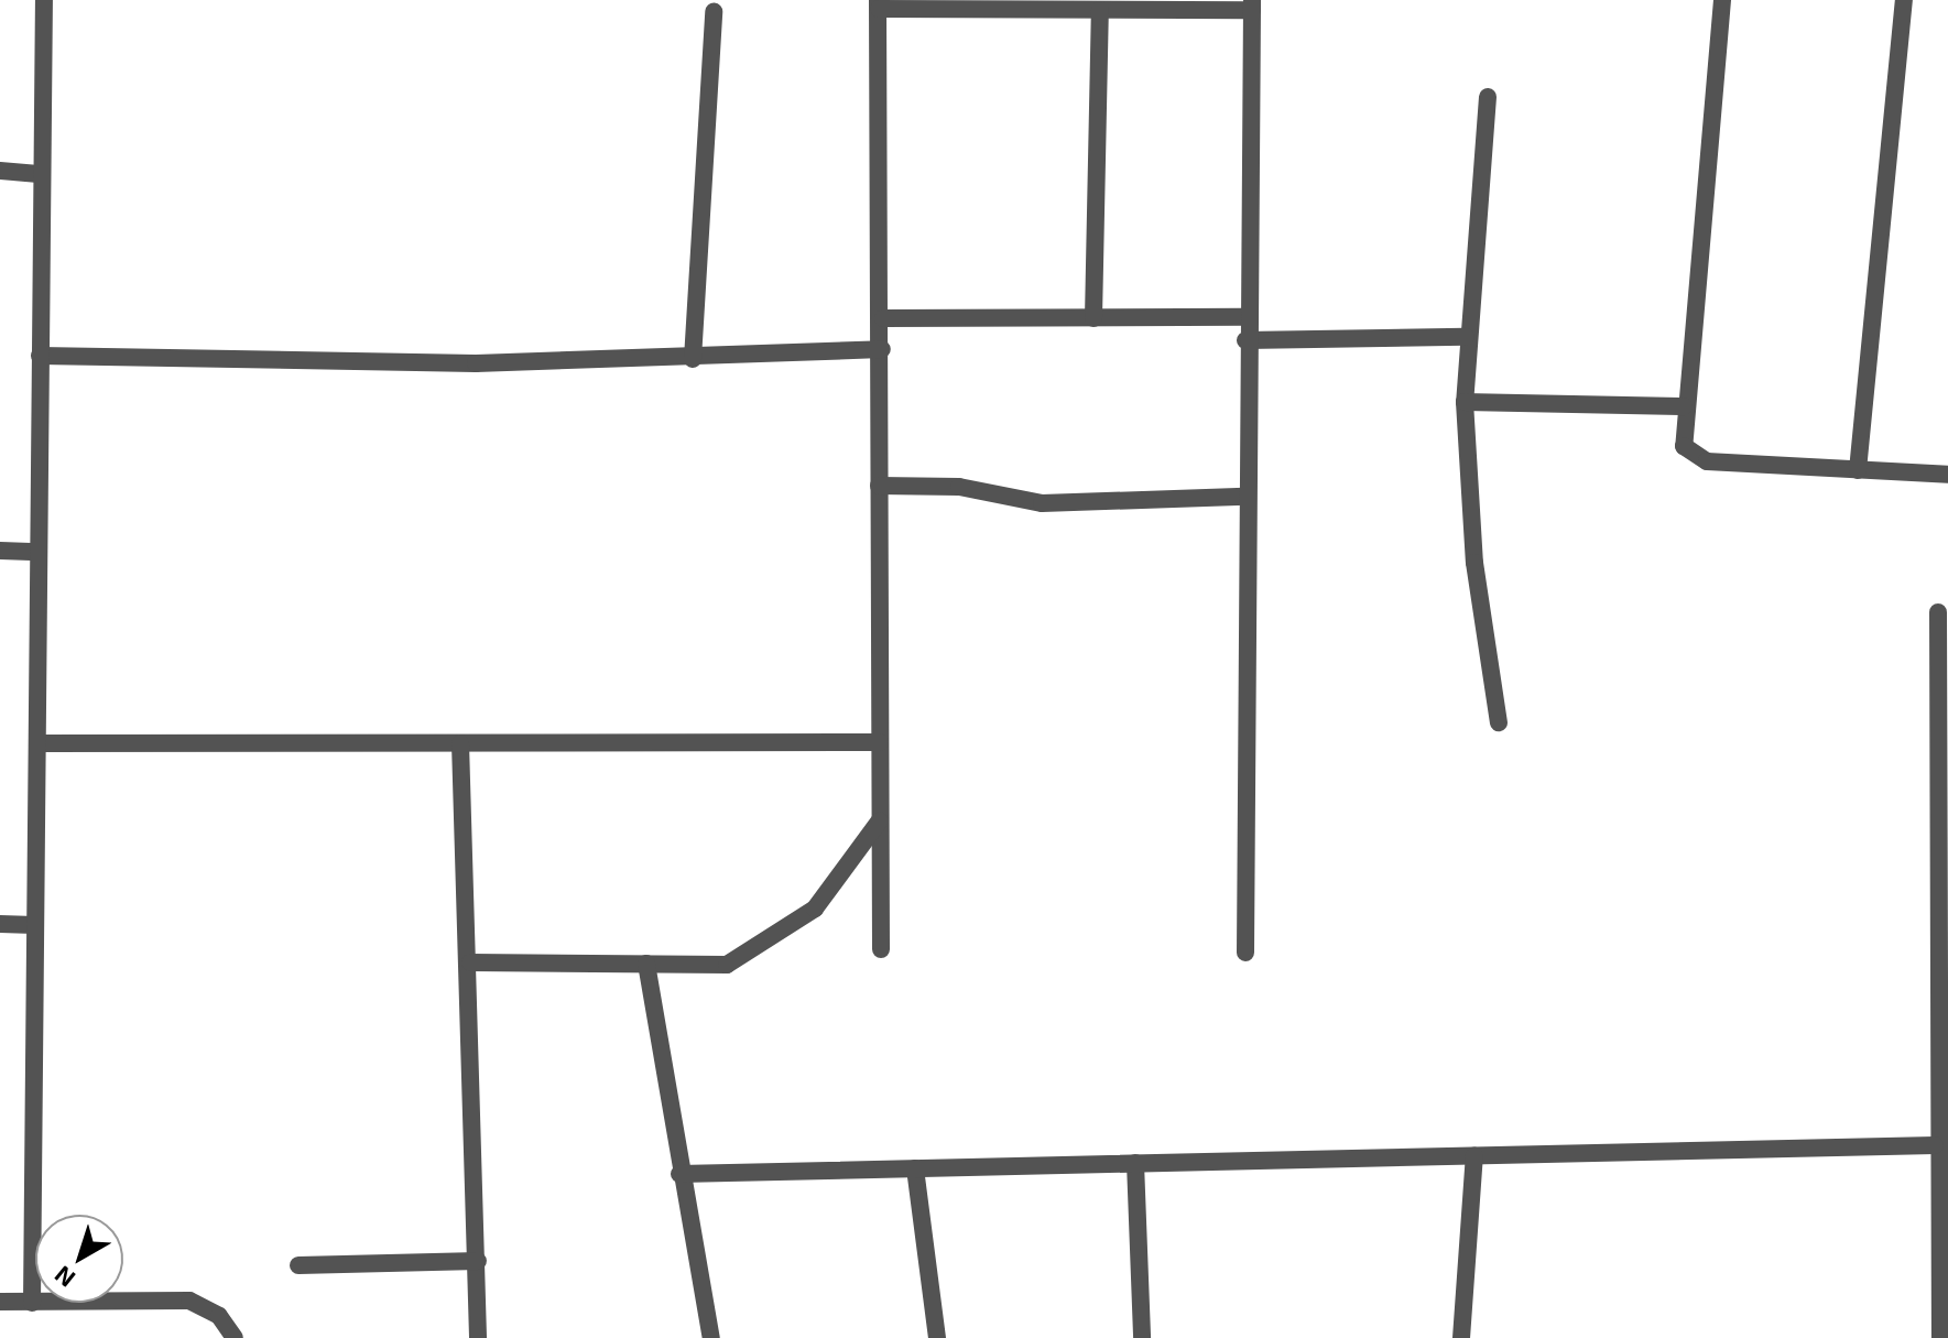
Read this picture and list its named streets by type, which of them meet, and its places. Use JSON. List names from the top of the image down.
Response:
{
  "north": "bottom left"
}
